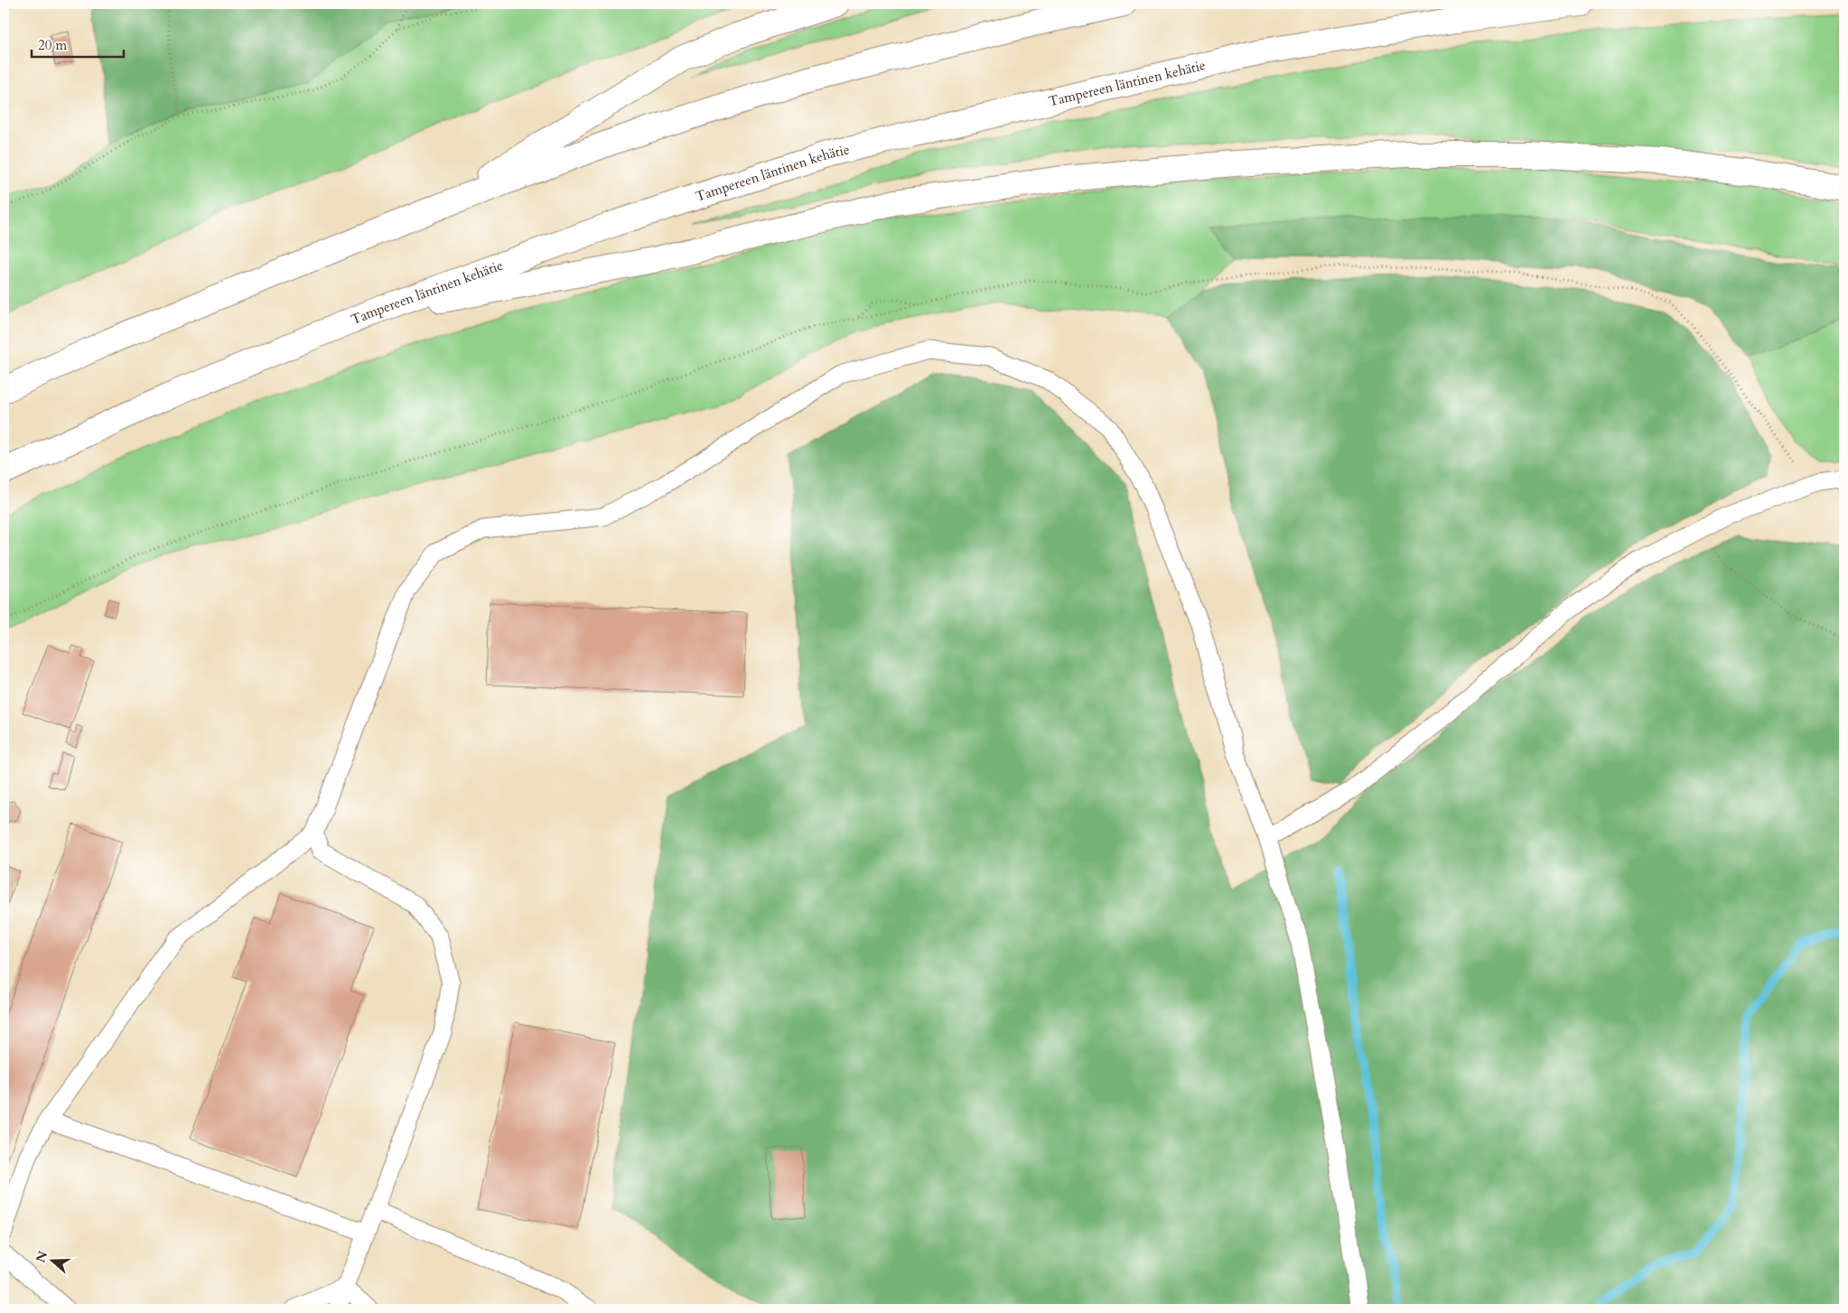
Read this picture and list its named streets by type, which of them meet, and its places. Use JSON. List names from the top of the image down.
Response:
{
  "streets": {
    "highway": ["Tampereen läntinen kehätie"]
  },
  "scale_bar": "20 m",
  "north": "left"
}
